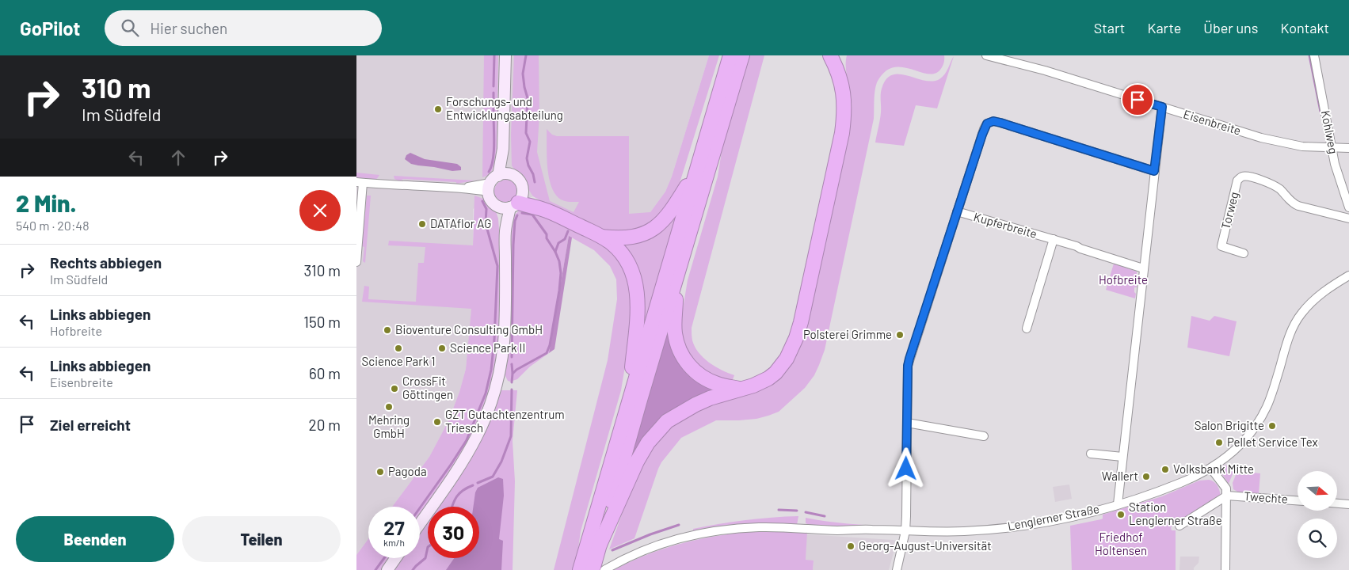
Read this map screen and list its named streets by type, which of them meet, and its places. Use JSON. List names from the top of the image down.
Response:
{
  "streets": {
    "street": [
      "Eisenbreite",
      "Kohlweg",
      "Torweg",
      "Kupferbreite",
      "Twechte",
      "Lenglerner Straße"
    ]
  },
  "crossings": [
    ["Eisenbreite", "Kohlweg"]
  ],
  "parks": ["Hofbreite", "Friedhof Holtensen"],
  "places": [
    "Forschungs- und Entwicklungsabteilung",
    "DATAflor AG",
    "Bioventure Consulting GmbH",
    "Polsterei Grimme",
    "Science Park 1",
    "Science Park II",
    "CrossFit Göttingen",
    "Mehring GmbH",
    "GZT Gutachtenzentrum Triesch",
    "Salon Brigitte",
    "Pellet Service Tex",
    "Volksbank Mitte",
    "Pagoda",
    "Wallert",
    "Station Lenglerner Straße",
    "Georg-August-Universität"
  ],
  "north": "right",
  "page": {
    "header": "GoPilot",
    "search": "Hier suchen",
    "nav": [
      "Start",
      "Karte",
      "Über uns",
      "Kontakt"
    ],
    "turn": ["310 m", "Im Südfeld"],
    "heading": ["2 Min.", "540 m · 20:48"],
    "list": [
      {
        "name": "Rechts abbiegen",
        "note": "Im Südfeld",
        "value": "310 m"
      },
      {
        "name": "Links abbiegen",
        "note": "Hofbreite",
        "value": "150 m"
      },
      {
        "name": "Links abbiegen",
        "note": "Eisenbreite",
        "value": "60 m"
      },
      {
        "name": "Ziel erreicht",
        "value": "20 m"
      }
    ],
    "speed": "27 km/h",
    "limit": "30",
    "buttons": ["Beenden", "Teilen"]
  }
}
